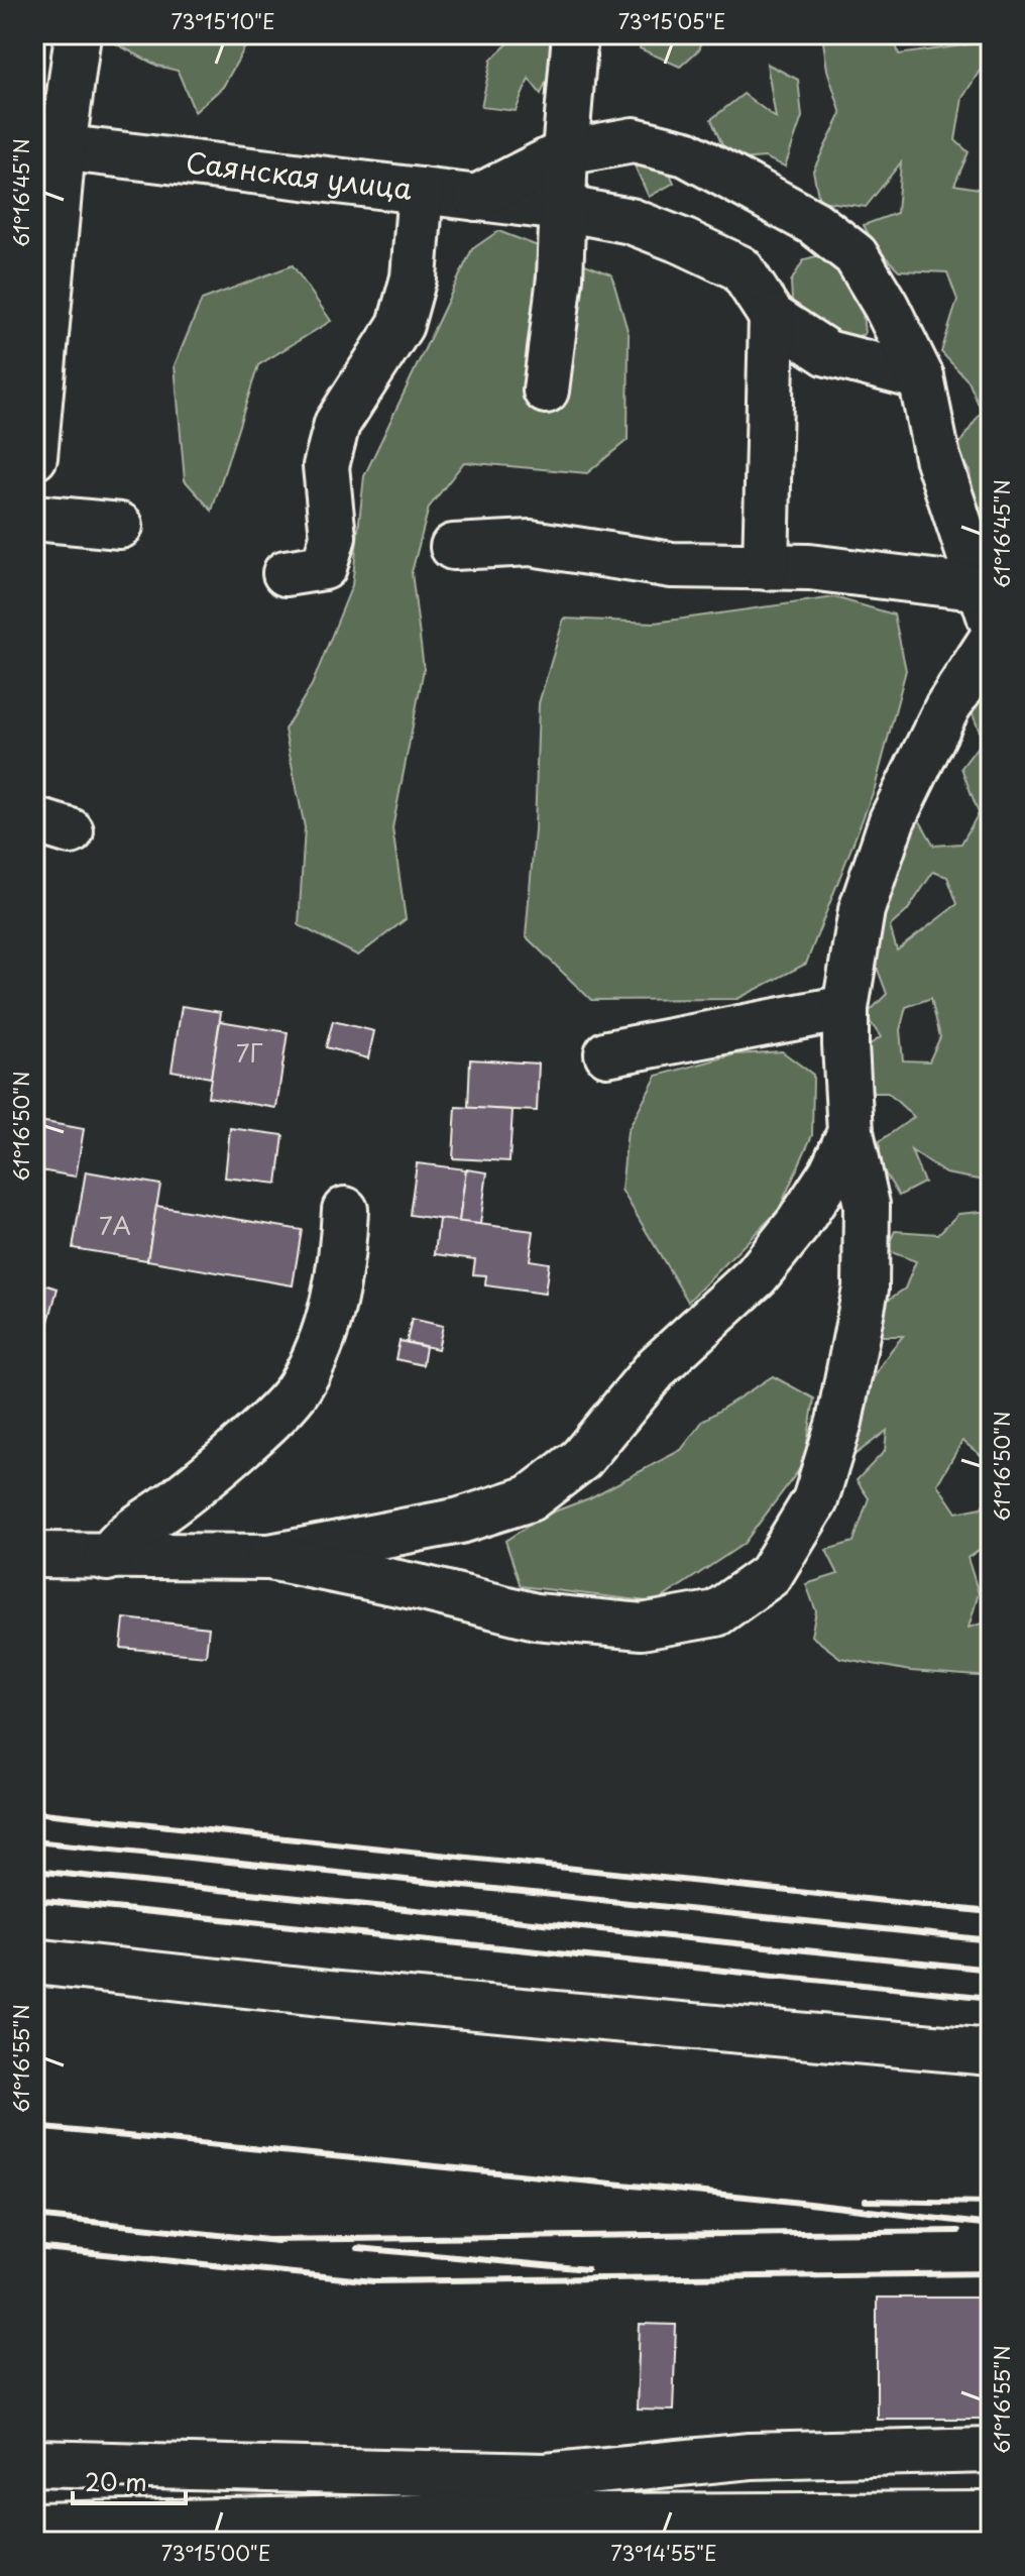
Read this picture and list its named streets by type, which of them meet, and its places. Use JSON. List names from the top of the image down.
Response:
{
  "streets": {
    "street": ["Саянская улица"]
  },
  "house_numbers": ["7Г", "7А"],
  "scale_bar": "20 m",
  "coordinates": [
    "73°15'10\"E",
    "73°15'05\"E",
    "61°16'45\"N",
    "61°16'50\"N",
    "61°16'55\"N",
    "73°15'00\"E",
    "73°14'55\"E"
  ]
}
